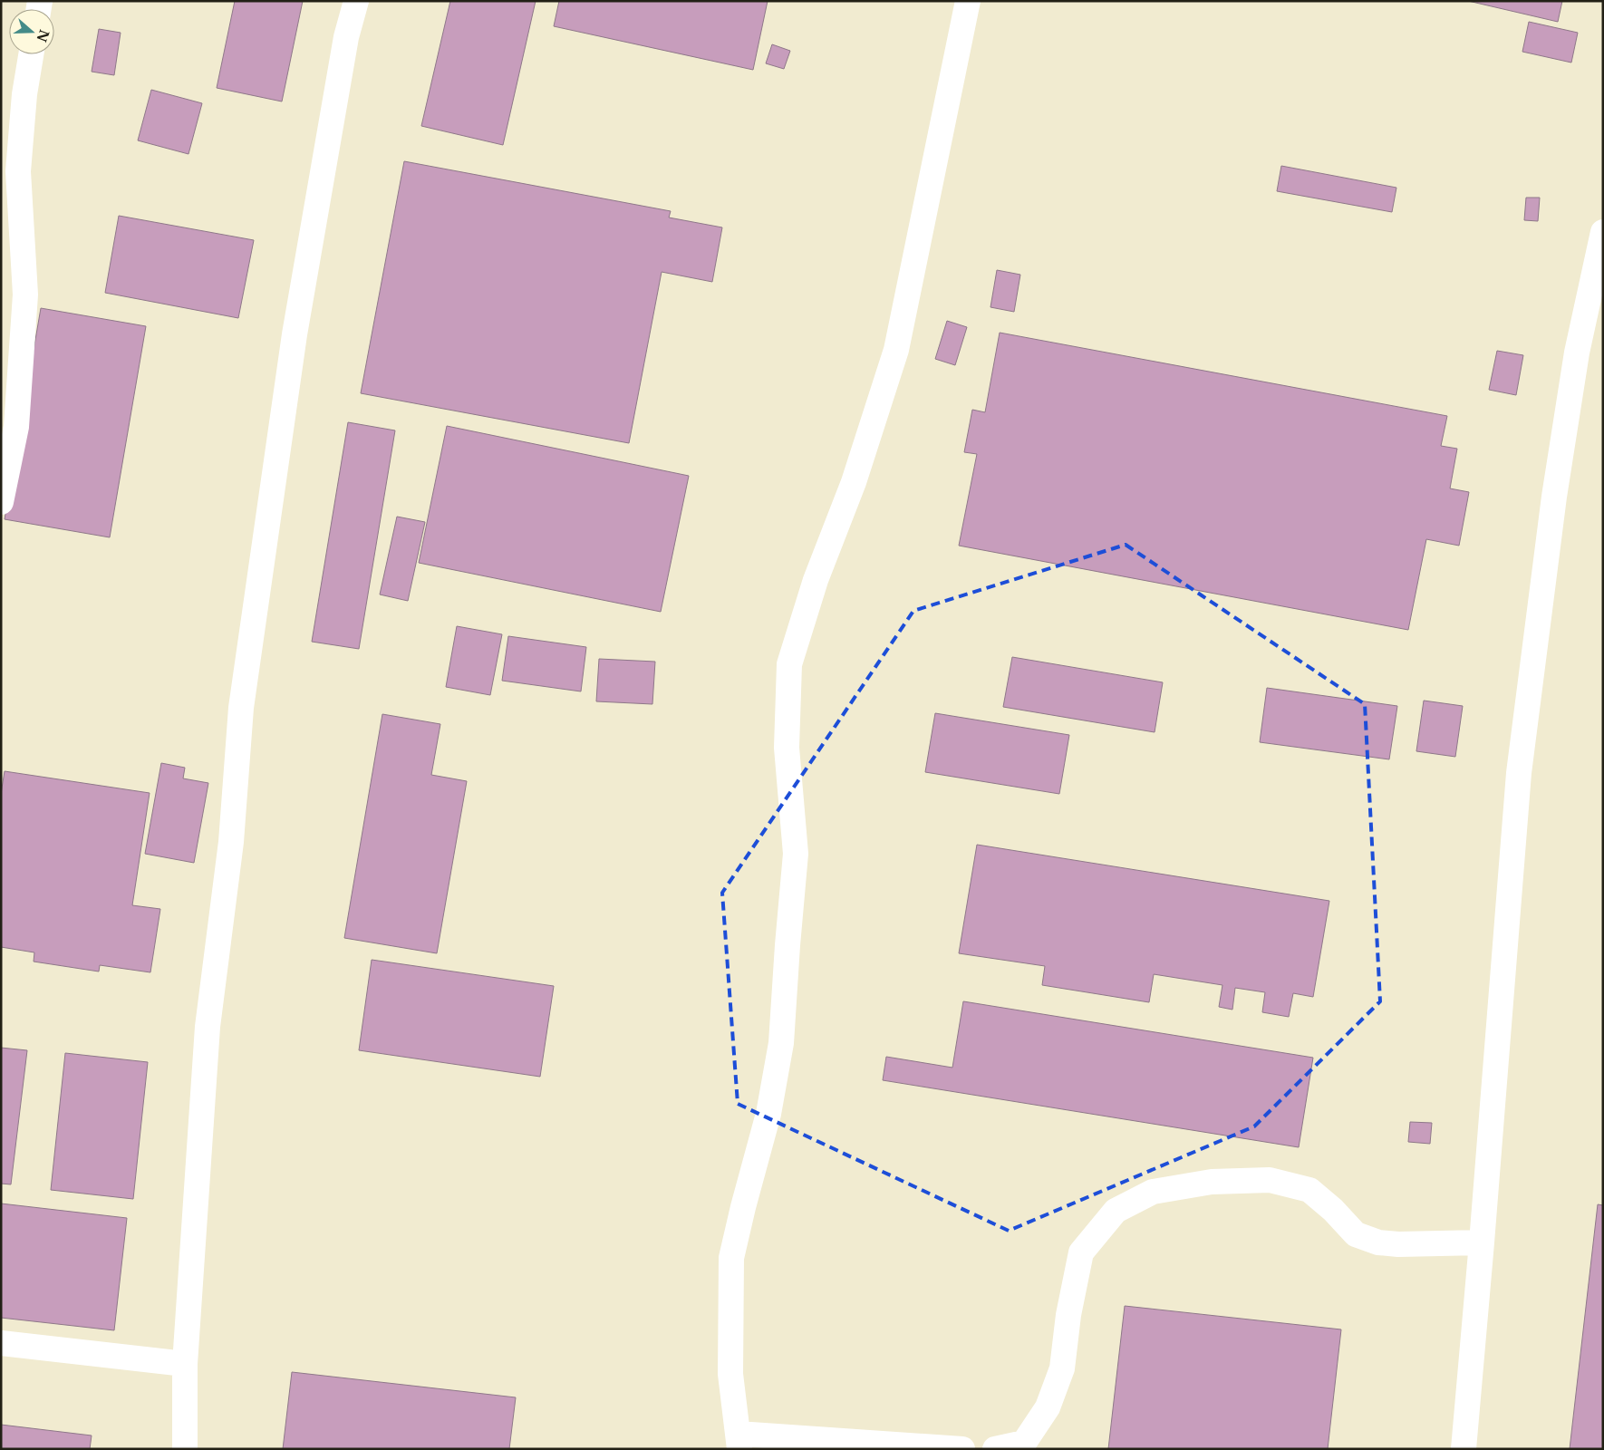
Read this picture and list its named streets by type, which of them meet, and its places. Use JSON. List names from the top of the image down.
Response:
{
  "north": "right"
}
